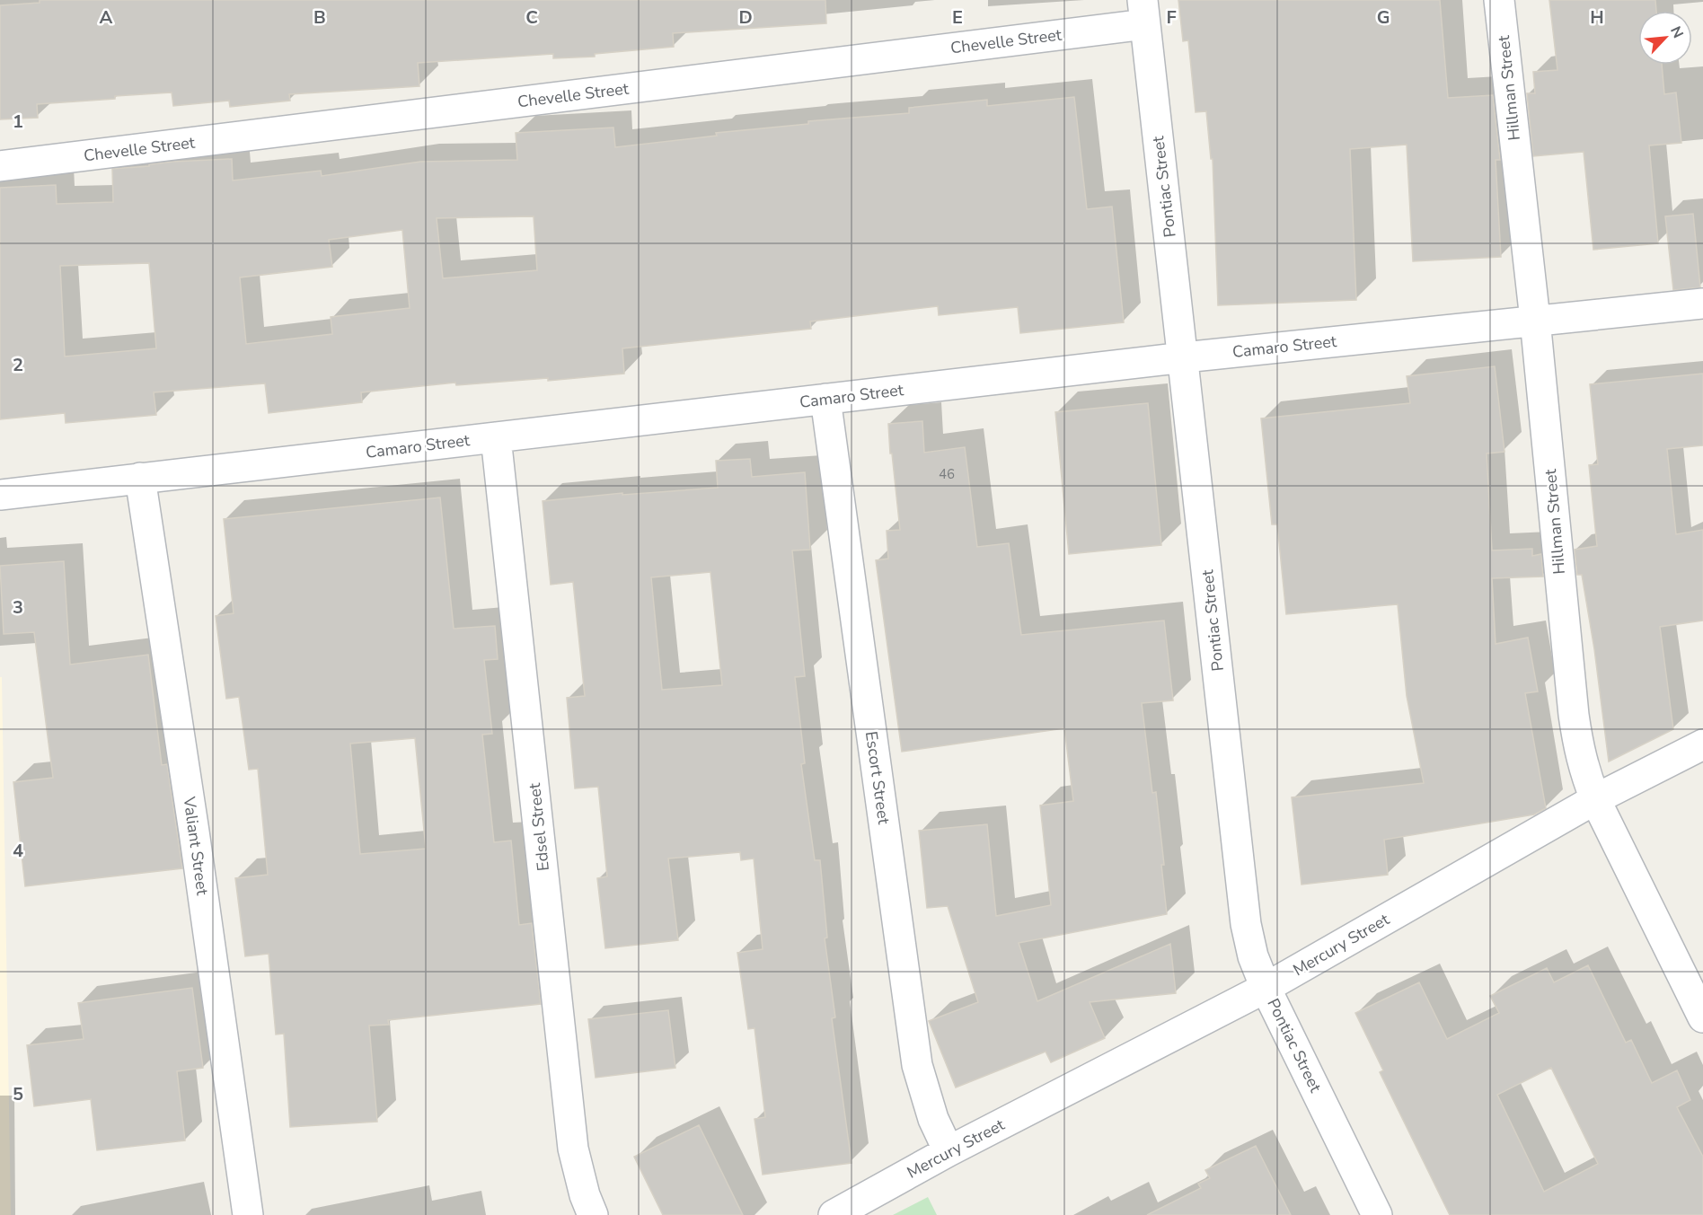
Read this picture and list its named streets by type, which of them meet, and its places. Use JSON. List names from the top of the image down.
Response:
{
  "streets": {
    "street": [
      "Chevelle Street",
      "Hillman Street",
      "Pontiac Street",
      "Camaro Street",
      "Escort Street",
      "Edsel Street",
      "Valiant Street",
      "Mercury Street"
    ]
  },
  "crossings": [
    ["Chevelle Street", "Pontiac Street"],
    ["Hillman Street", "Camaro Street"],
    ["Hillman Street", "Mercury Street"],
    ["Pontiac Street", "Camaro Street"],
    ["Pontiac Street", "Mercury Street"],
    ["Camaro Street", "Escort Street"],
    ["Camaro Street", "Edsel Street"],
    ["Camaro Street", "Valiant Street"],
    ["Escort Street", "Mercury Street"]
  ],
  "house_numbers": ["46"],
  "north": "top right",
  "grid": {
    "columns": [
      "A",
      "B",
      "C",
      "D",
      "E",
      "F",
      "G",
      "H"
    ],
    "rows": [
      "1",
      "2",
      "3",
      "4",
      "5"
    ]
  }
}
